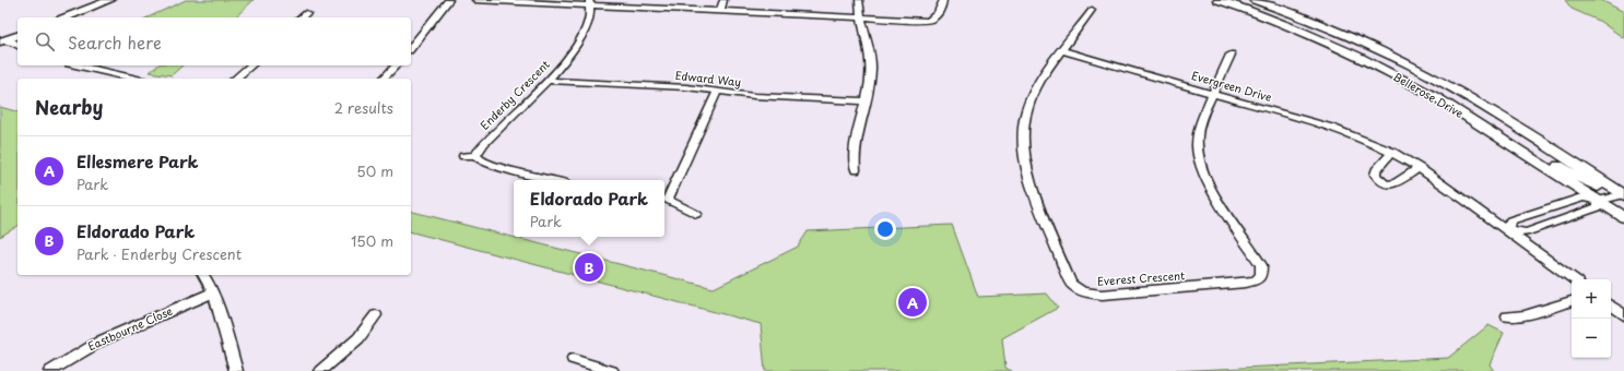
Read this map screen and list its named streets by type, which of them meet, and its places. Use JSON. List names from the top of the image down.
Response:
{
  "streets": {
    "main road": ["Bellerose Drive"],
    "street": [
      "Edward Way",
      "Evergreen Drive",
      "Enderby Crescent",
      "Everest Crescent",
      "Eastbourne Close"
    ]
  },
  "crossings": [
    ["Edward Way", "Enderby Crescent"],
    ["Evergreen Drive", "Everest Crescent"]
  ],
  "page": {
    "search": "Search here",
    "heading": ["Nearby", "2 results"],
    "list": [
      {
        "mark": "A",
        "name": "Ellesmere Park",
        "note": "Park",
        "value": "50 m"
      },
      {
        "mark": "B",
        "name": "Eldorado Park",
        "note": "Park · Enderby Crescent",
        "value": "150 m"
      }
    ],
    "popup": ["Eldorado Park", "Park"],
    "pins": ["B", "A"],
    "map_buttons": ["+", "−"]
  }
}
